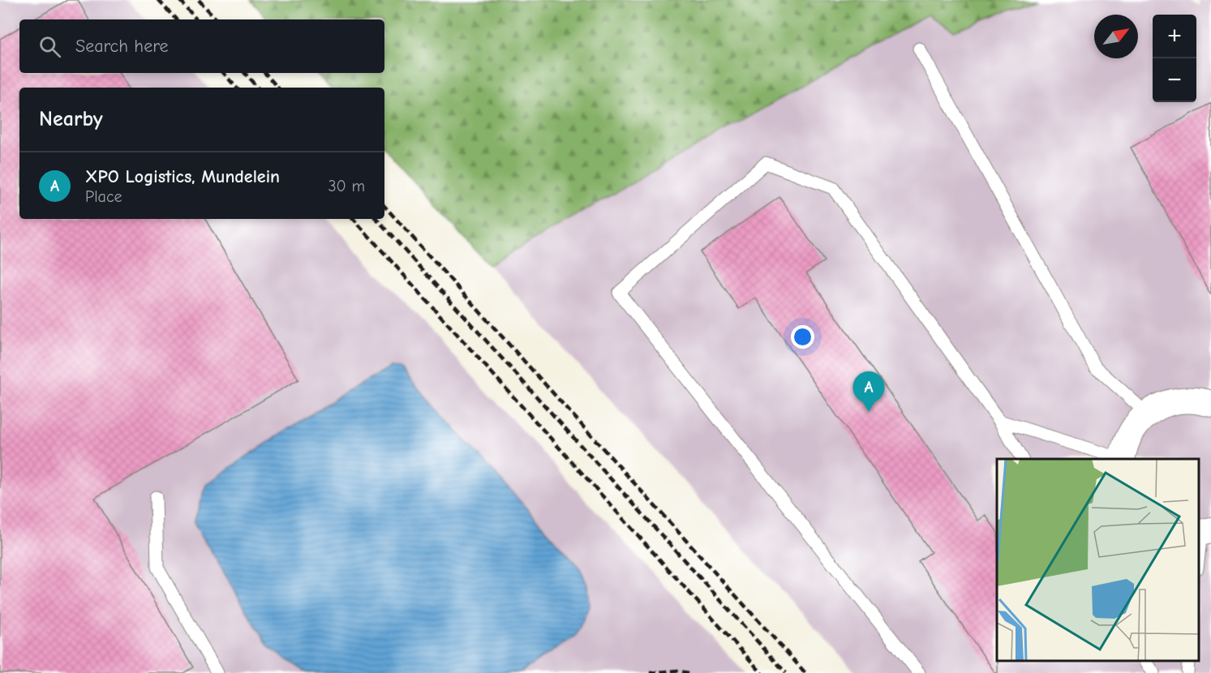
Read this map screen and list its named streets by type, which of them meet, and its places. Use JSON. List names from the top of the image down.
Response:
{
  "north": "top right",
  "page": {
    "map_buttons": ["+", "−"],
    "search": "Search here",
    "heading": "Nearby",
    "list": [
      {
        "mark": "A",
        "name": "XPO Logistics, Mundelein",
        "note": "Place",
        "value": "30 m"
      }
    ],
    "pins": "A"
  }
}
